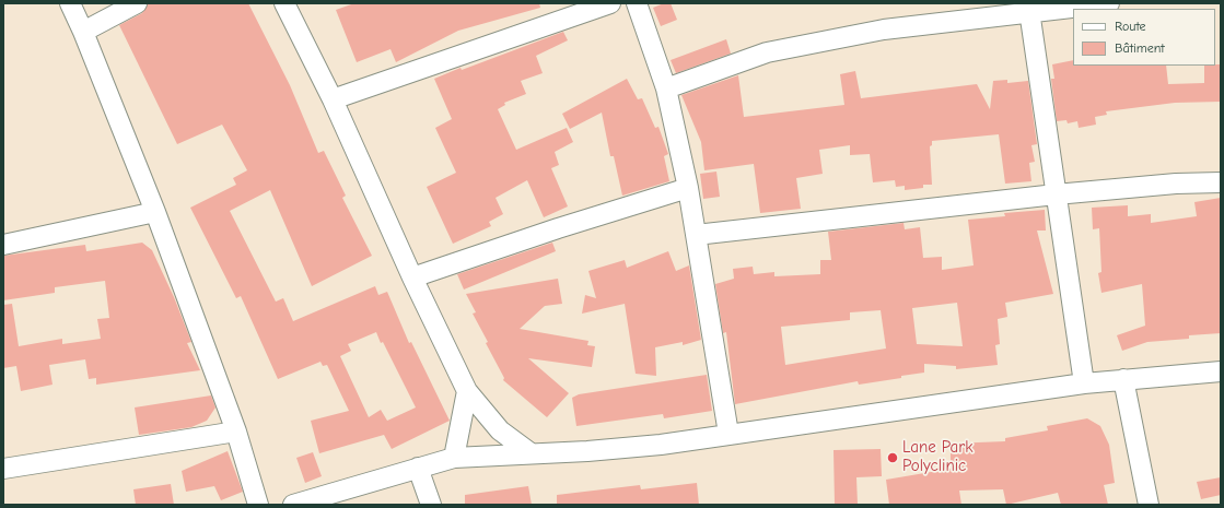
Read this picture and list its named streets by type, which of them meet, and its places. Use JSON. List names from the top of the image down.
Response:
{
  "places": ["Lane Park Polyclinic"],
  "legend": ["Route", "Bâtiment"]
}
